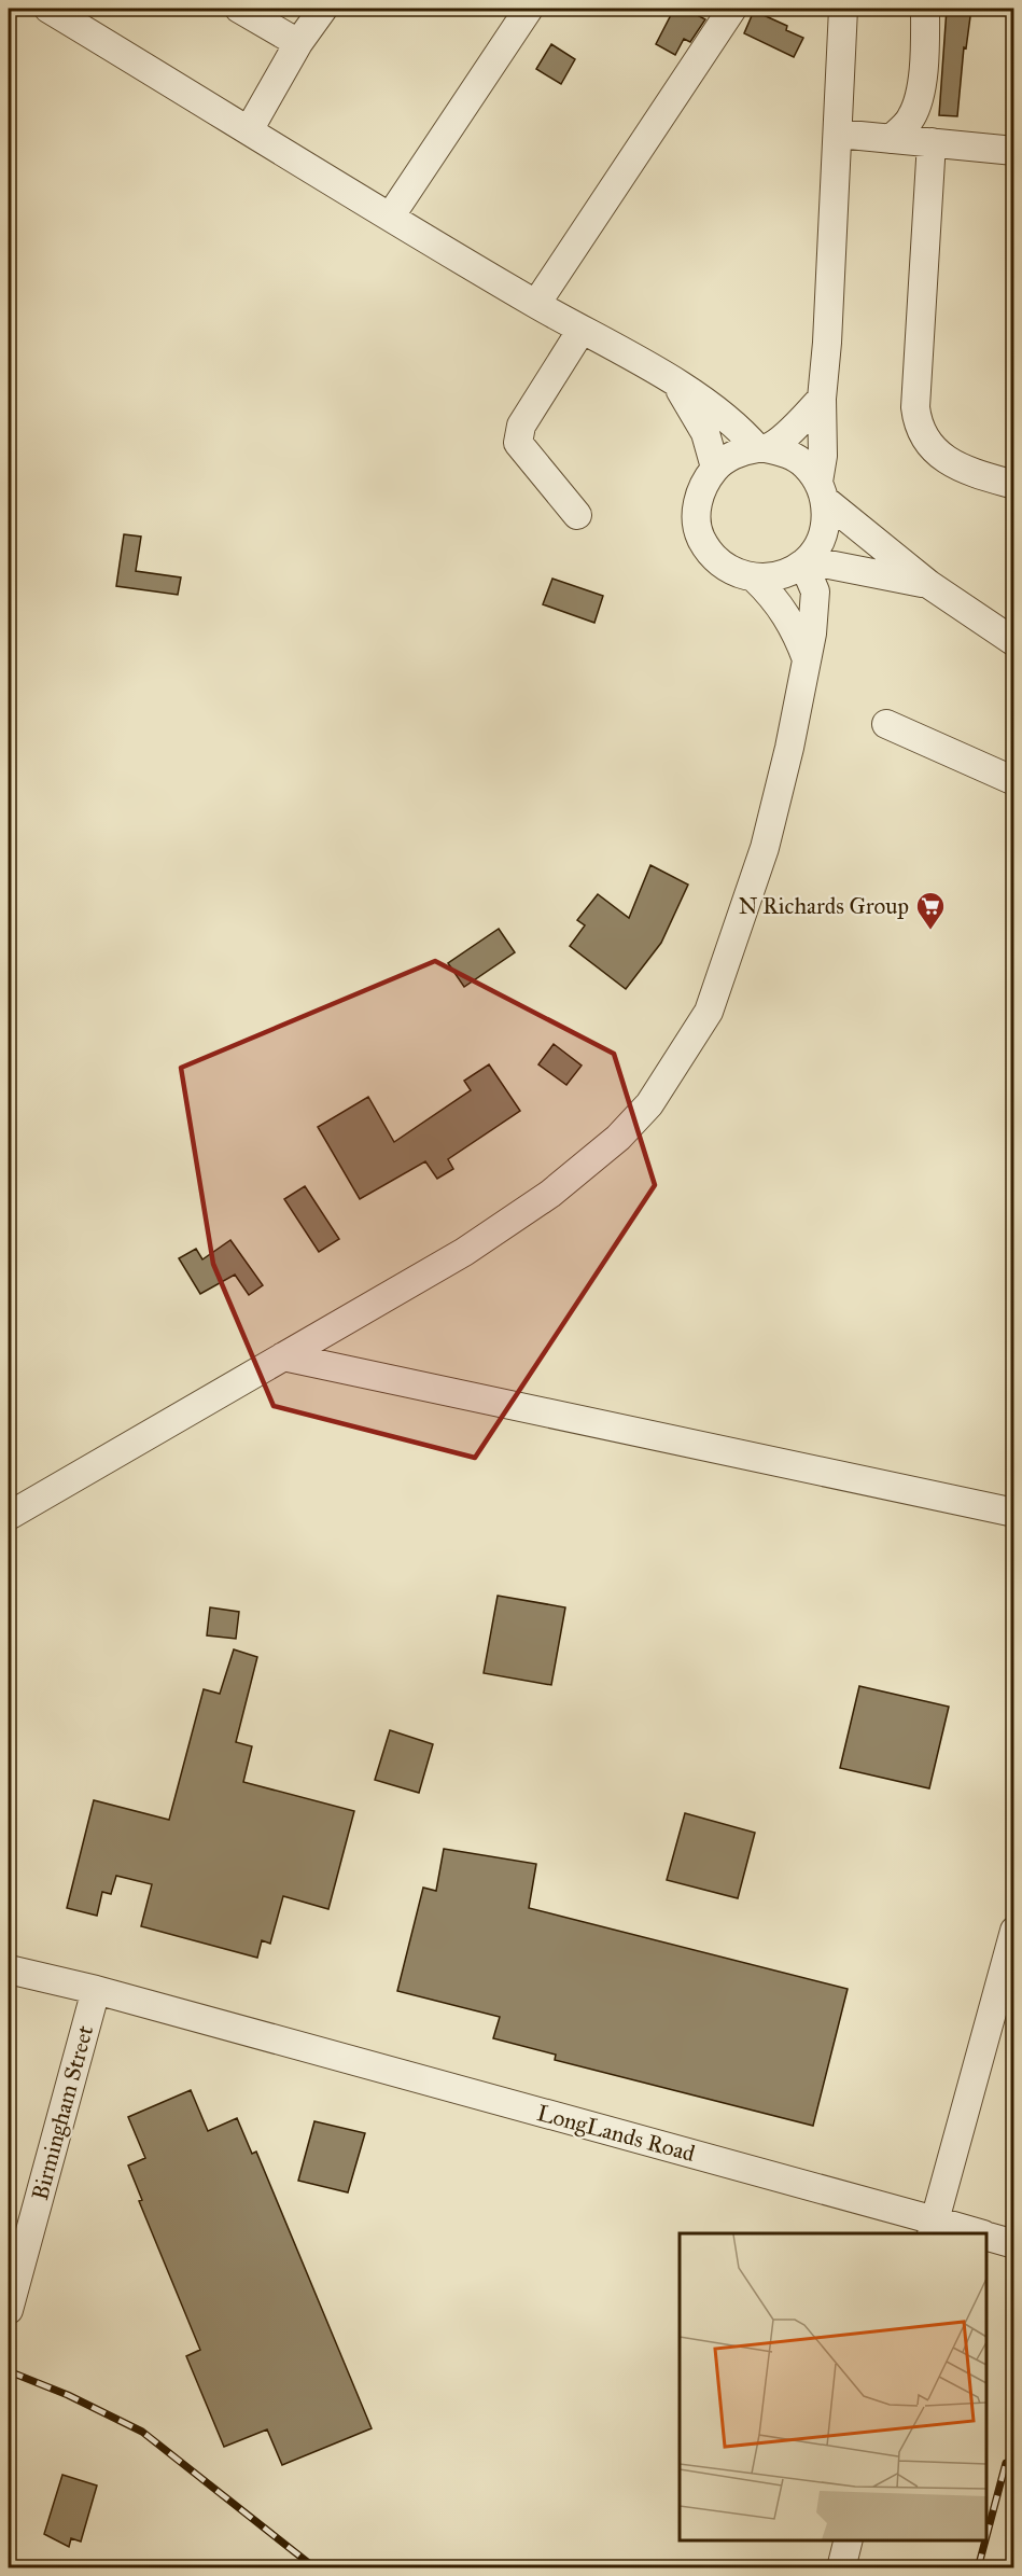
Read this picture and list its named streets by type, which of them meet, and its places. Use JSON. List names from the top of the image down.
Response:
{
  "streets": {
    "street": ["Birmingham Street", "LongLands Road"]
  },
  "crossings": [
    ["Birmingham Street", "LongLands Road"]
  ],
  "places": {
    "supermarket": ["N Richards Group"]
  }
}
